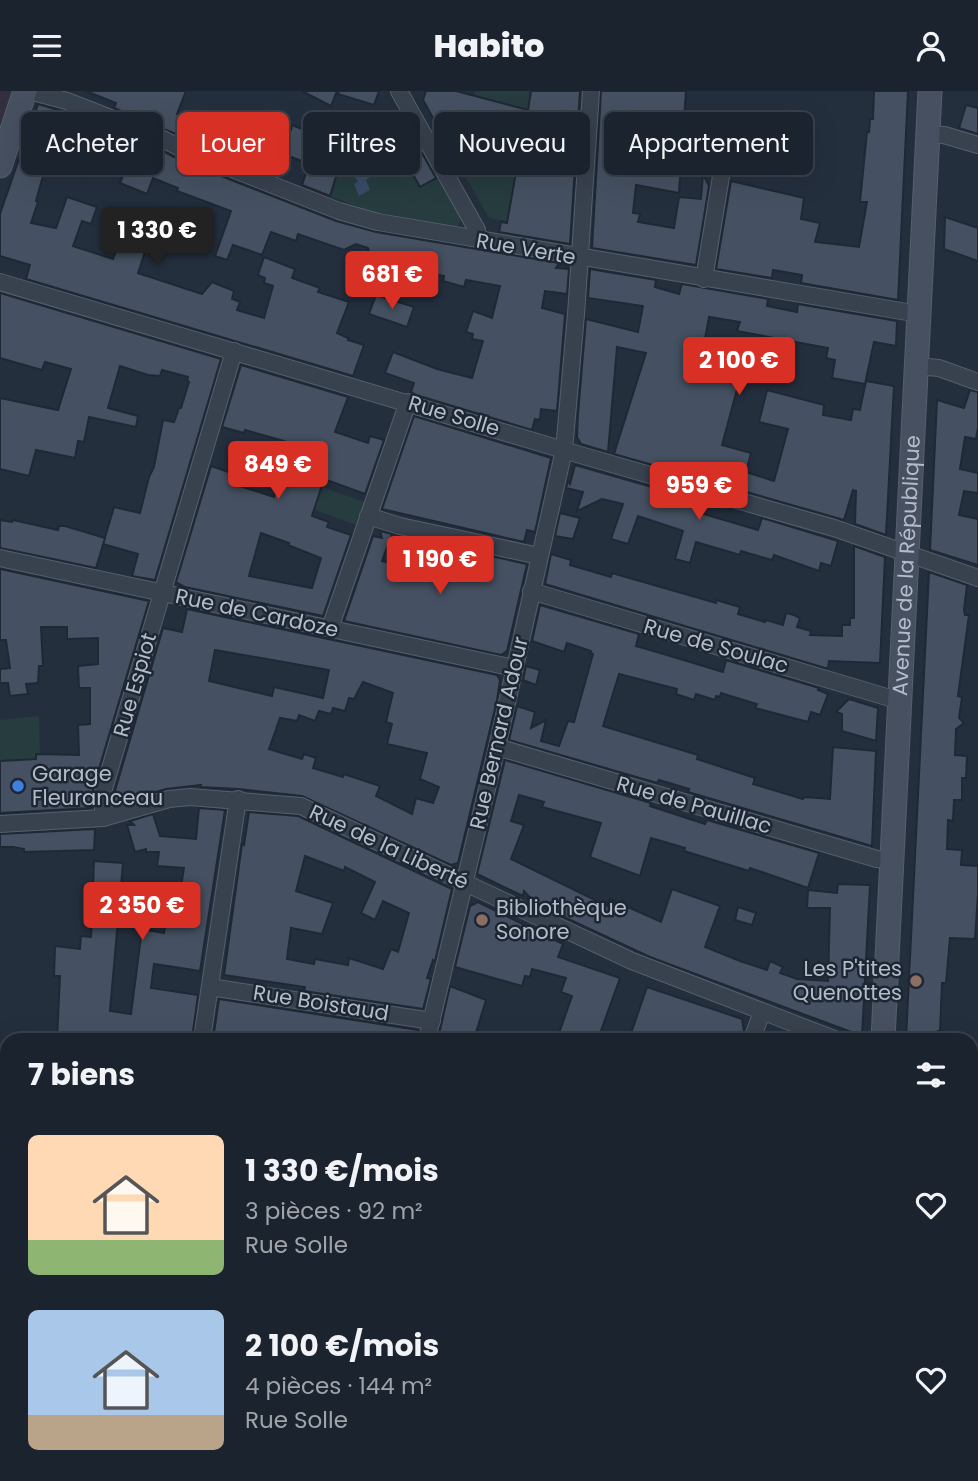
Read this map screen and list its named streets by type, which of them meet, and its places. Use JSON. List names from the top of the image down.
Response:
{
  "streets": {
    "main road": ["Avenue de la République"],
    "street": [
      "Rue Verte",
      "Rue Solle",
      "Rue de Cardoze",
      "Rue de Soulac",
      "Rue Espiot",
      "Rue Bernard Adour",
      "Rue de Pauillac",
      "Rue de la Liberté",
      "Rue Boistaud"
    ]
  },
  "crossings": [
    ["Rue Verte", "Avenue de la République"],
    ["Rue Verte", "Rue Bernard Adour"],
    ["Rue Solle", "Avenue de la République"],
    ["Rue Solle", "Rue Espiot"],
    ["Rue Solle", "Rue Bernard Adour"],
    ["Avenue de la République", "Rue de Soulac"],
    ["Avenue de la République", "Rue de Pauillac"],
    ["Rue de Cardoze", "Rue Espiot"],
    ["Rue de Cardoze", "Rue Bernard Adour"],
    ["Rue de Soulac", "Rue Bernard Adour"],
    ["Rue Espiot", "Rue de la Liberté"],
    ["Rue Bernard Adour", "Rue de Pauillac"],
    ["Rue Bernard Adour", "Rue de la Liberté"],
    ["Rue Bernard Adour", "Rue Boistaud"]
  ],
  "places": ["Garage Fleuranceau", "Bibliothèque Sonore", "Les P'tites Quenottes"],
  "page": {
    "header": "Habito",
    "chip": [
      "Acheter",
      "Louer",
      "Filtres",
      "Nouveau",
      "Appartement"
    ],
    "price": [
      "1 330 €",
      "681 €",
      "2 100 €",
      "849 €",
      "959 €",
      "1 190 €",
      "2 350 €"
    ],
    "heading": "7 biens",
    "list": [
      {
        "name": "1 330 €/mois",
        "note": "3 pièces · 92 m² · Rue Solle"
      },
      {
        "name": "2 100 €/mois",
        "note": "4 pièces · 144 m² · Rue Solle"
      }
    ]
  }
}
